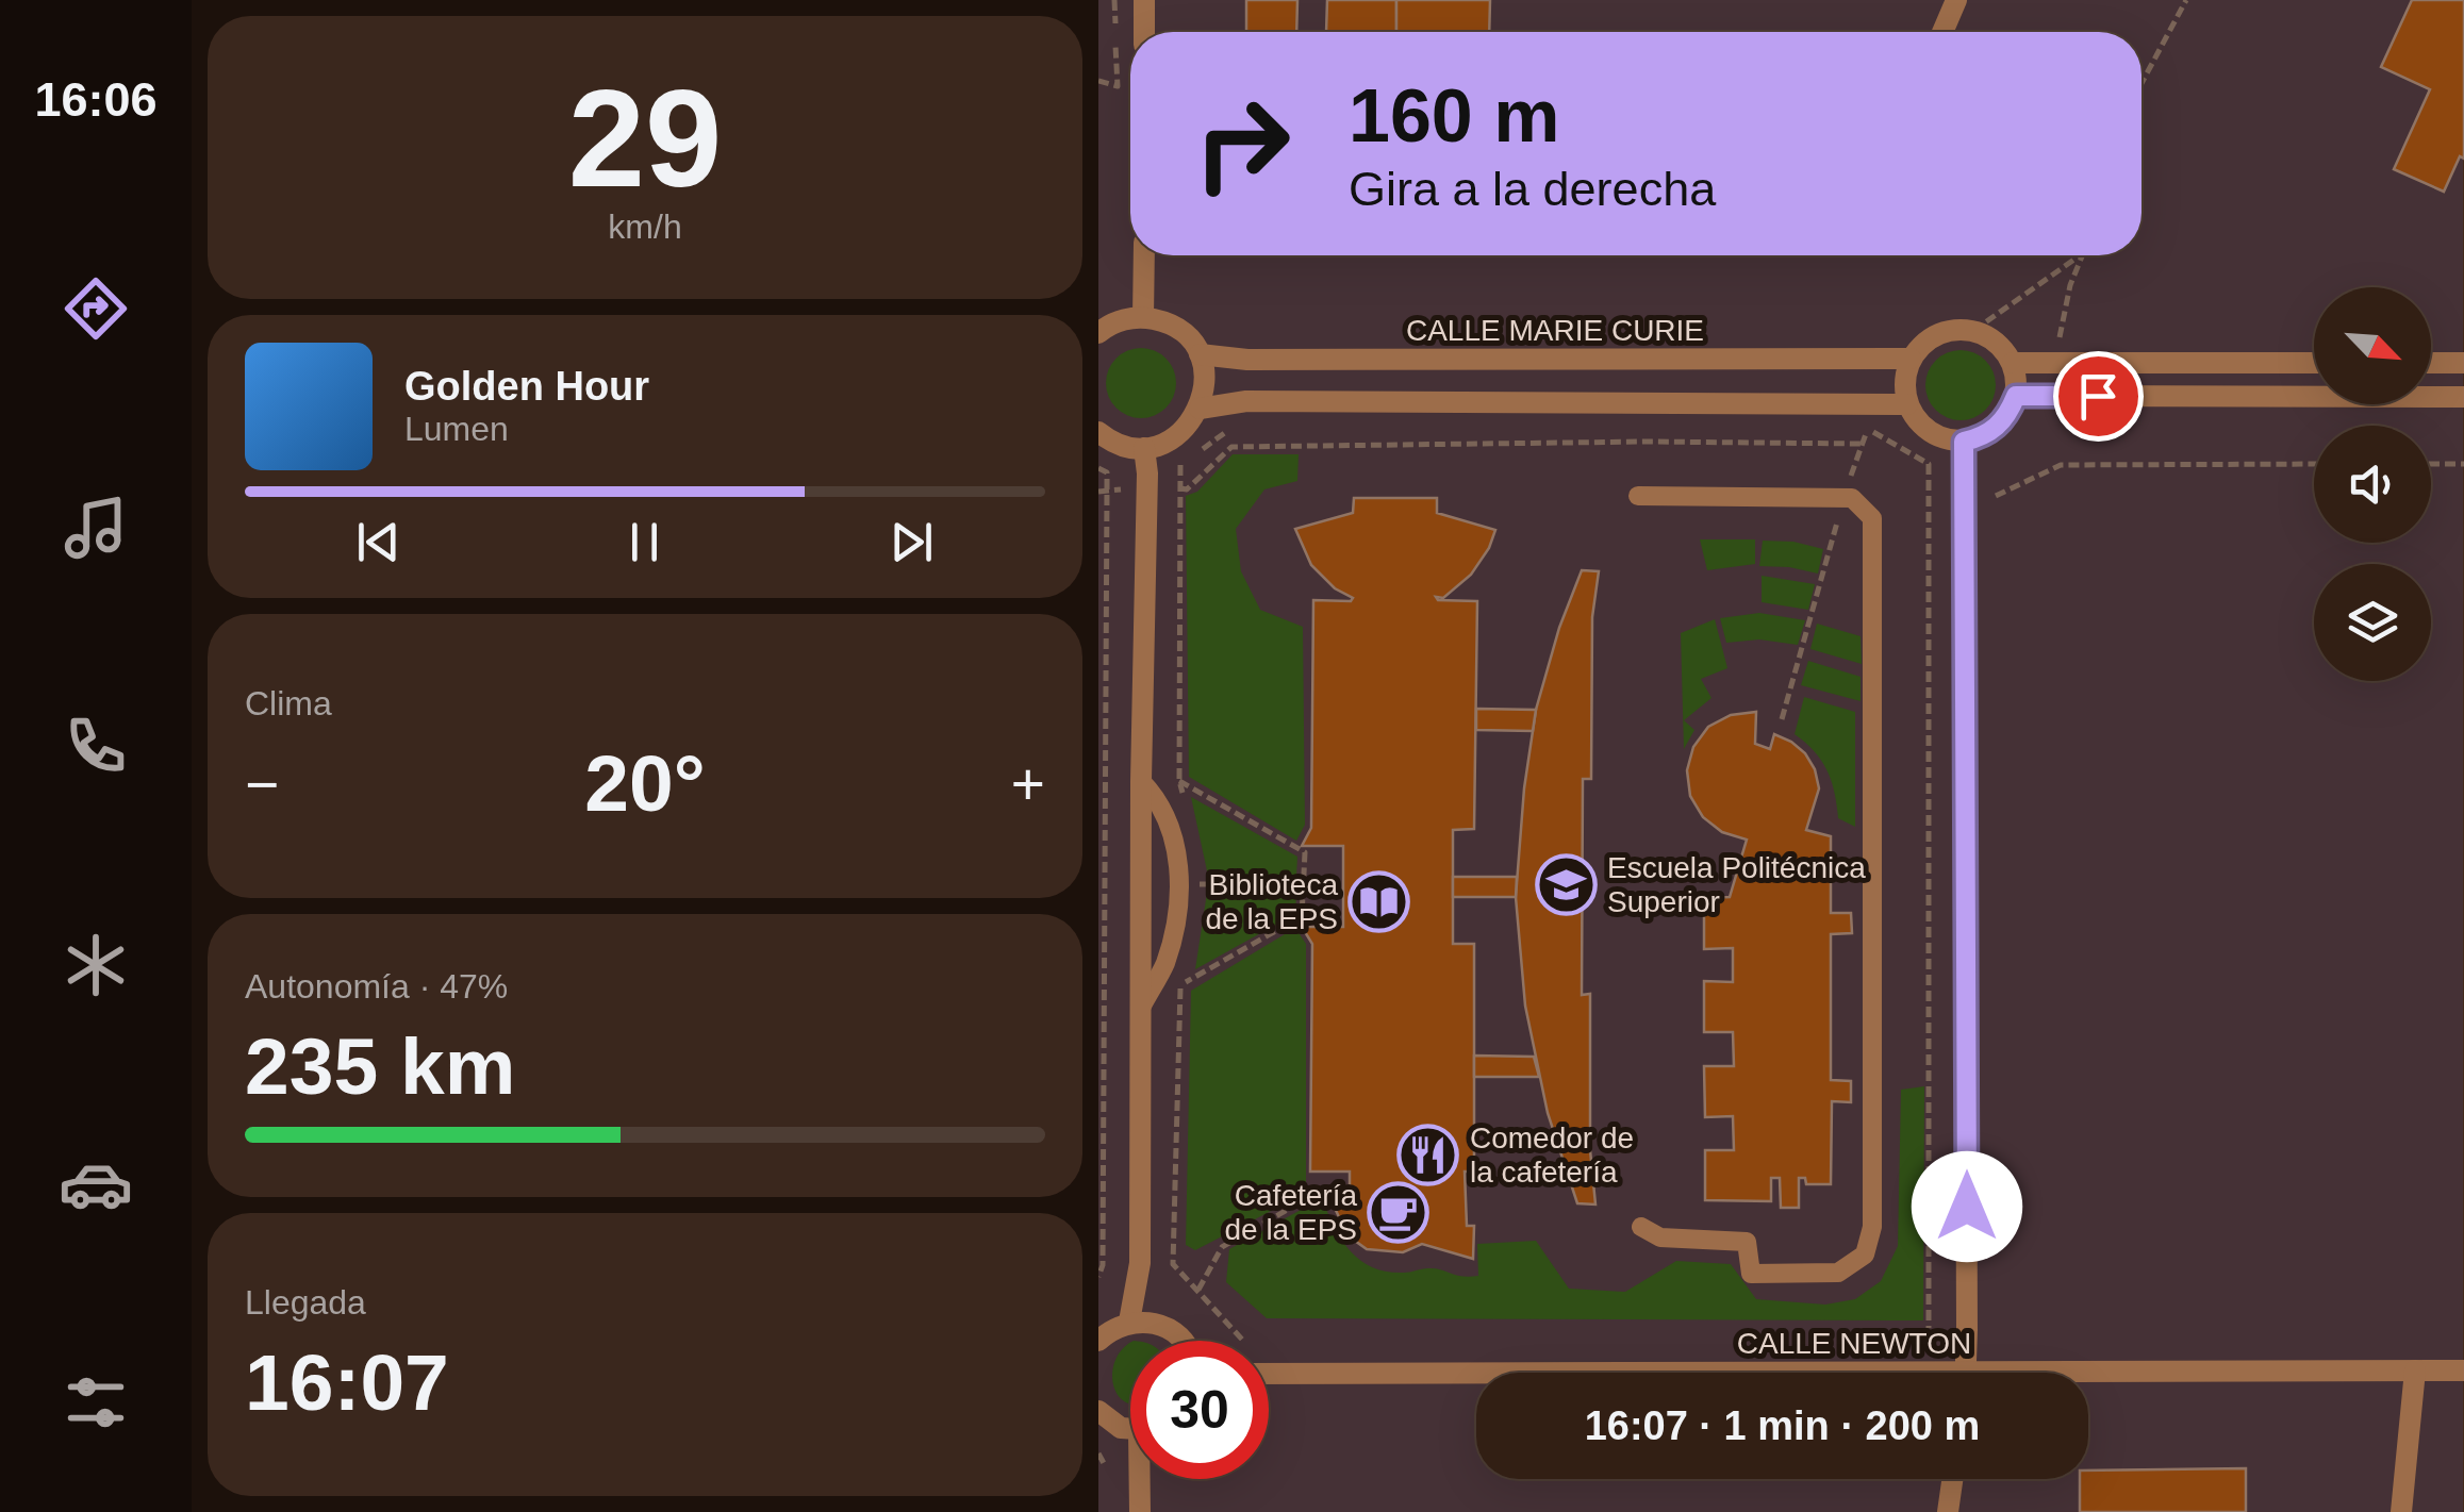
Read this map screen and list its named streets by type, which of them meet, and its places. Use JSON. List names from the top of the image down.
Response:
{
  "streets": {
    "street": ["CALLE MARIE CURIE", "CALLE NEWTON"]
  },
  "places": {
    "school or university": ["Escuela Politécnica Superior"],
    "library": ["Biblioteca de la EPS"],
    "restaurant": ["Comedor de la cafetería"],
    "cafe": ["Cafetería de la EPS"]
  },
  "north": "bottom right",
  "page": {
    "tabs": "16:06",
    "tile": [
      ["29", "km/h"],
      "Clima",
      ["Autonomía · 47%", "235 km"],
      ["Llegada", "16:07"]
    ],
    "turn": ["160 m", "Gira a la derecha"],
    "song": ["Golden Hour", "Lumen"],
    "heat": ["−", "20°", "+"],
    "limit": "30",
    "trip": "16:07 · 1 min · 200 m"
  }
}
